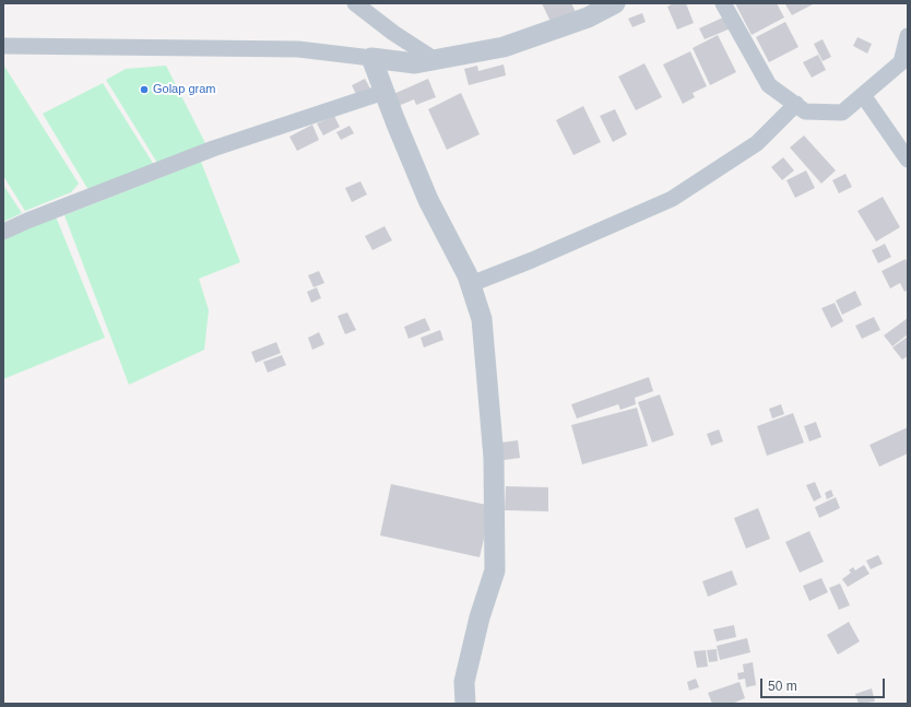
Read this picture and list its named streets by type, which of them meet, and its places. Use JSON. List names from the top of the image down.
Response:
{
  "places": ["Golap gram"],
  "scale_bar": "50 m"
}
